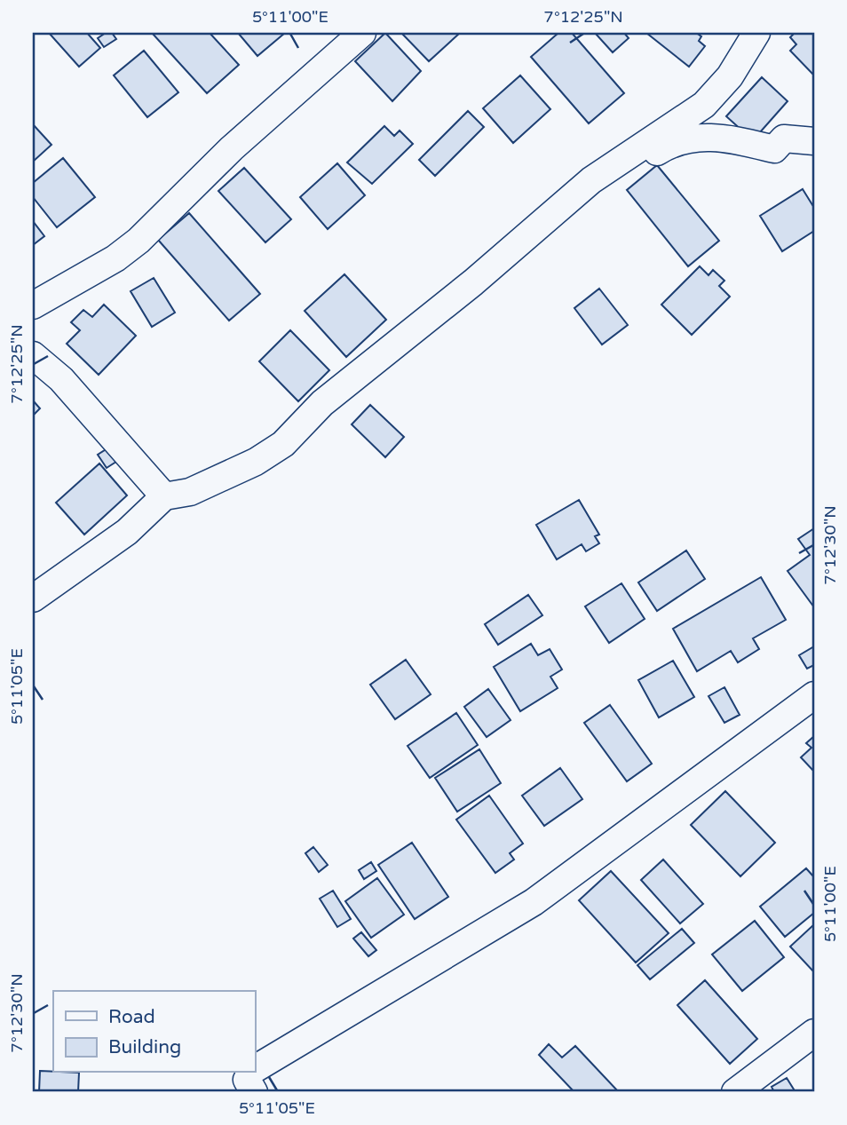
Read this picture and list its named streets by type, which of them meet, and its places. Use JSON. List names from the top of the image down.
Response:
{
  "legend": ["Road", "Building"],
  "coordinates": [
    "5°11'00\"E",
    "7°12'25\"N",
    "7°12'30\"N",
    "5°11'05\"E"
  ]
}
